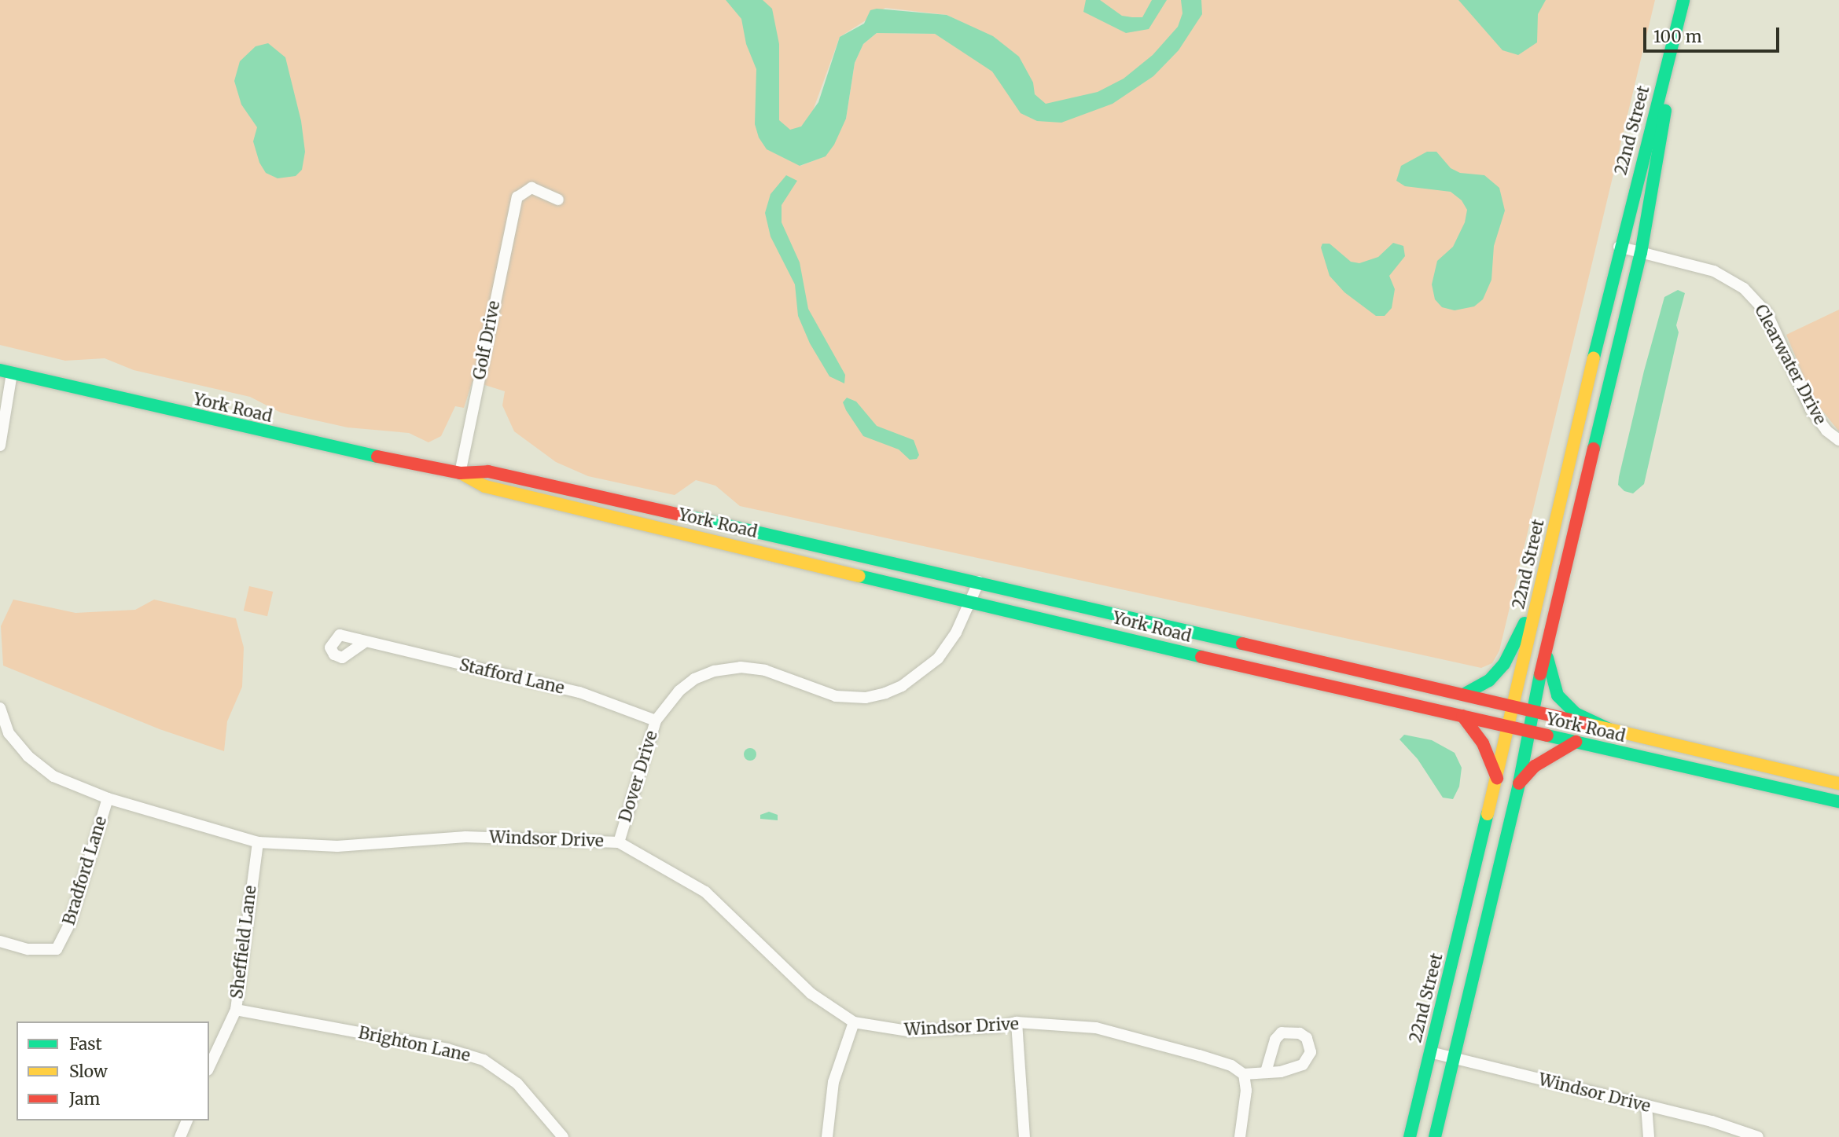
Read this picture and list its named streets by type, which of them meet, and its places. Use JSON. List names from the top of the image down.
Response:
{
  "streets": {
    "main road": ["22nd Street", "York Road"],
    "street": [
      "Golf Drive",
      "Clearwater Drive",
      "Stafford Lane",
      "Dover Drive",
      "Windsor Drive",
      "Bradford Lane",
      "Sheffield Lane",
      "Brighton Lane"
    ]
  },
  "crossings": [
    ["22nd Street", "Clearwater Drive"],
    ["22nd Street", "York Road"],
    ["22nd Street", "Windsor Drive"],
    ["Golf Drive", "York Road"],
    ["York Road", "Dover Drive"],
    ["Stafford Lane", "Dover Drive"],
    ["Dover Drive", "Windsor Drive"],
    ["Windsor Drive", "Bradford Lane"],
    ["Windsor Drive", "Sheffield Lane"],
    ["Sheffield Lane", "Brighton Lane"]
  ],
  "legend": ["Fast", "Slow", "Jam"],
  "scale_bar": "100 m"
}
